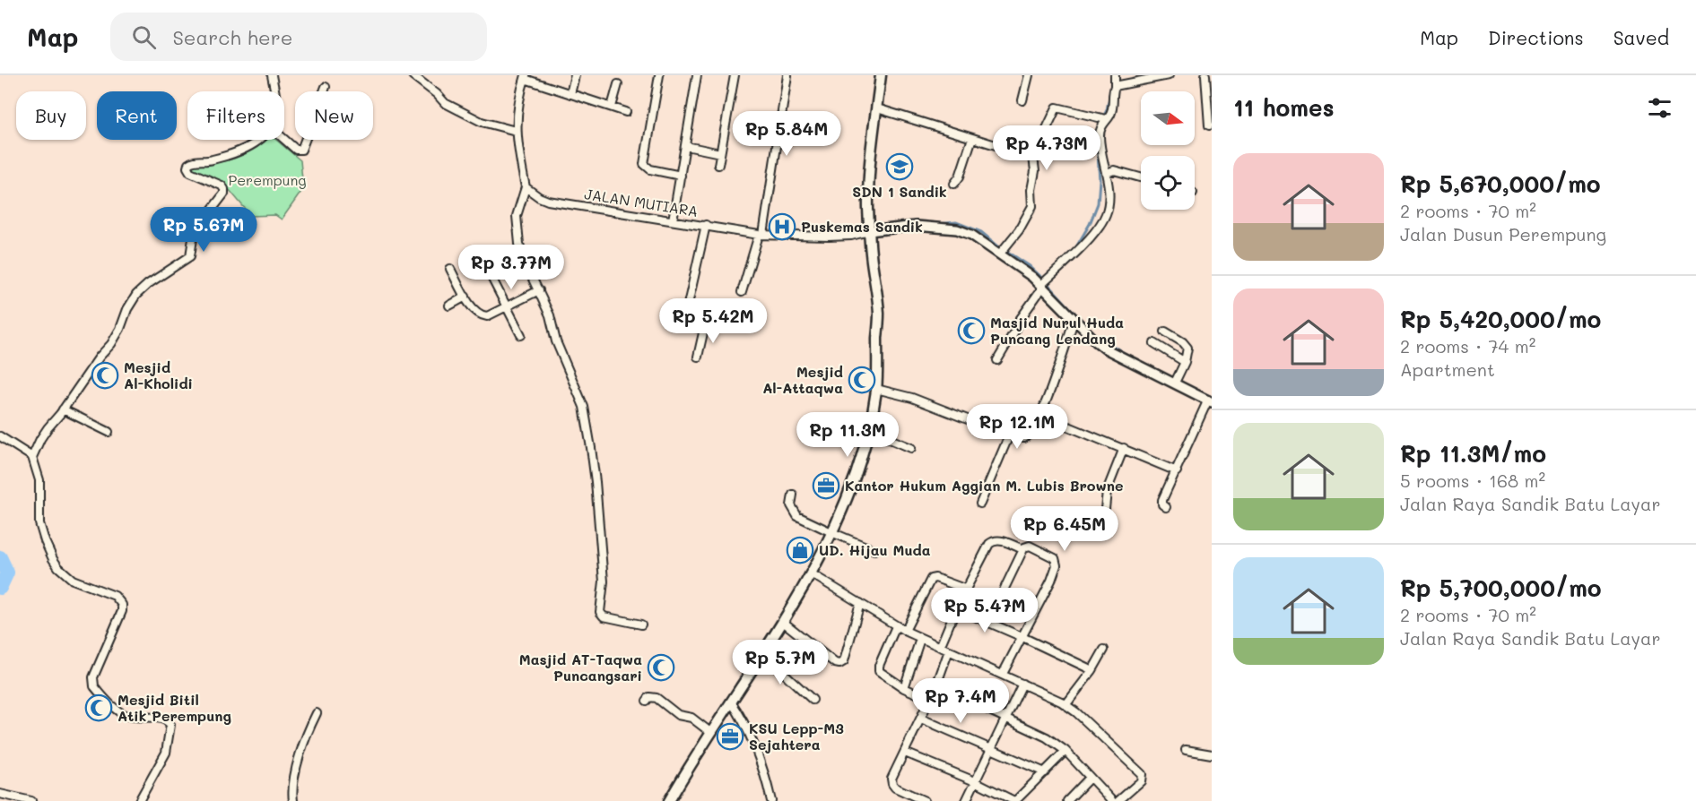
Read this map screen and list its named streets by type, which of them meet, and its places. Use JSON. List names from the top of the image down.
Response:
{
  "streets": {
    "street": ["JALAN MUTIARA"]
  },
  "parks": ["Perempung"],
  "places": {
    "school or university": ["SDN 1 Sandik"],
    "hospital": ["Puskemas Sandik"],
    "mosque": [
      "Masjid Nurul Huda Puncang Lendang",
      "Mesjid Al-Kholidi",
      "Mesjid Al-Attaqwa",
      "Masjid AT-Taqwa Puncangsari",
      "Mesjid Bitil Atik Perempung"
    ],
    "office": ["Kantor Hukum Aggian M. Lubis Browne", "KSU Lepp-M3 Sejahtera"],
    "shop": ["UD. Hijau Muda"]
  },
  "north": "right",
  "page": {
    "header": "Map",
    "search": "Search here",
    "nav": ["Map", "Directions", "Saved"],
    "heading": "11 homes",
    "chip": [
      "Buy",
      "Rent",
      "Filters",
      "New"
    ],
    "price": [
      "Rp 5.84M",
      "Rp 4.73M",
      "Rp 5.67M",
      "Rp 3.77M",
      "Rp 5.42M",
      "Rp 12.1M",
      "Rp 11.3M",
      "Rp 6.45M",
      "Rp 5.47M",
      "Rp 5.7M",
      "Rp 7.4M"
    ],
    "list": [
      {
        "name": "Rp 5,670,000/mo",
        "note": "2 rooms · 70 m² · Jalan Dusun Perempung"
      },
      {
        "name": "Rp 5,420,000/mo",
        "note": "2 rooms · 74 m² · Apartment"
      },
      {
        "name": "Rp 11.3M/mo",
        "note": "5 rooms · 168 m² · Jalan Raya Sandik Batu Layar"
      },
      {
        "name": "Rp 5,700,000/mo",
        "note": "2 rooms · 70 m² · Jalan Raya Sandik Batu Layar"
      }
    ]
  }
}
